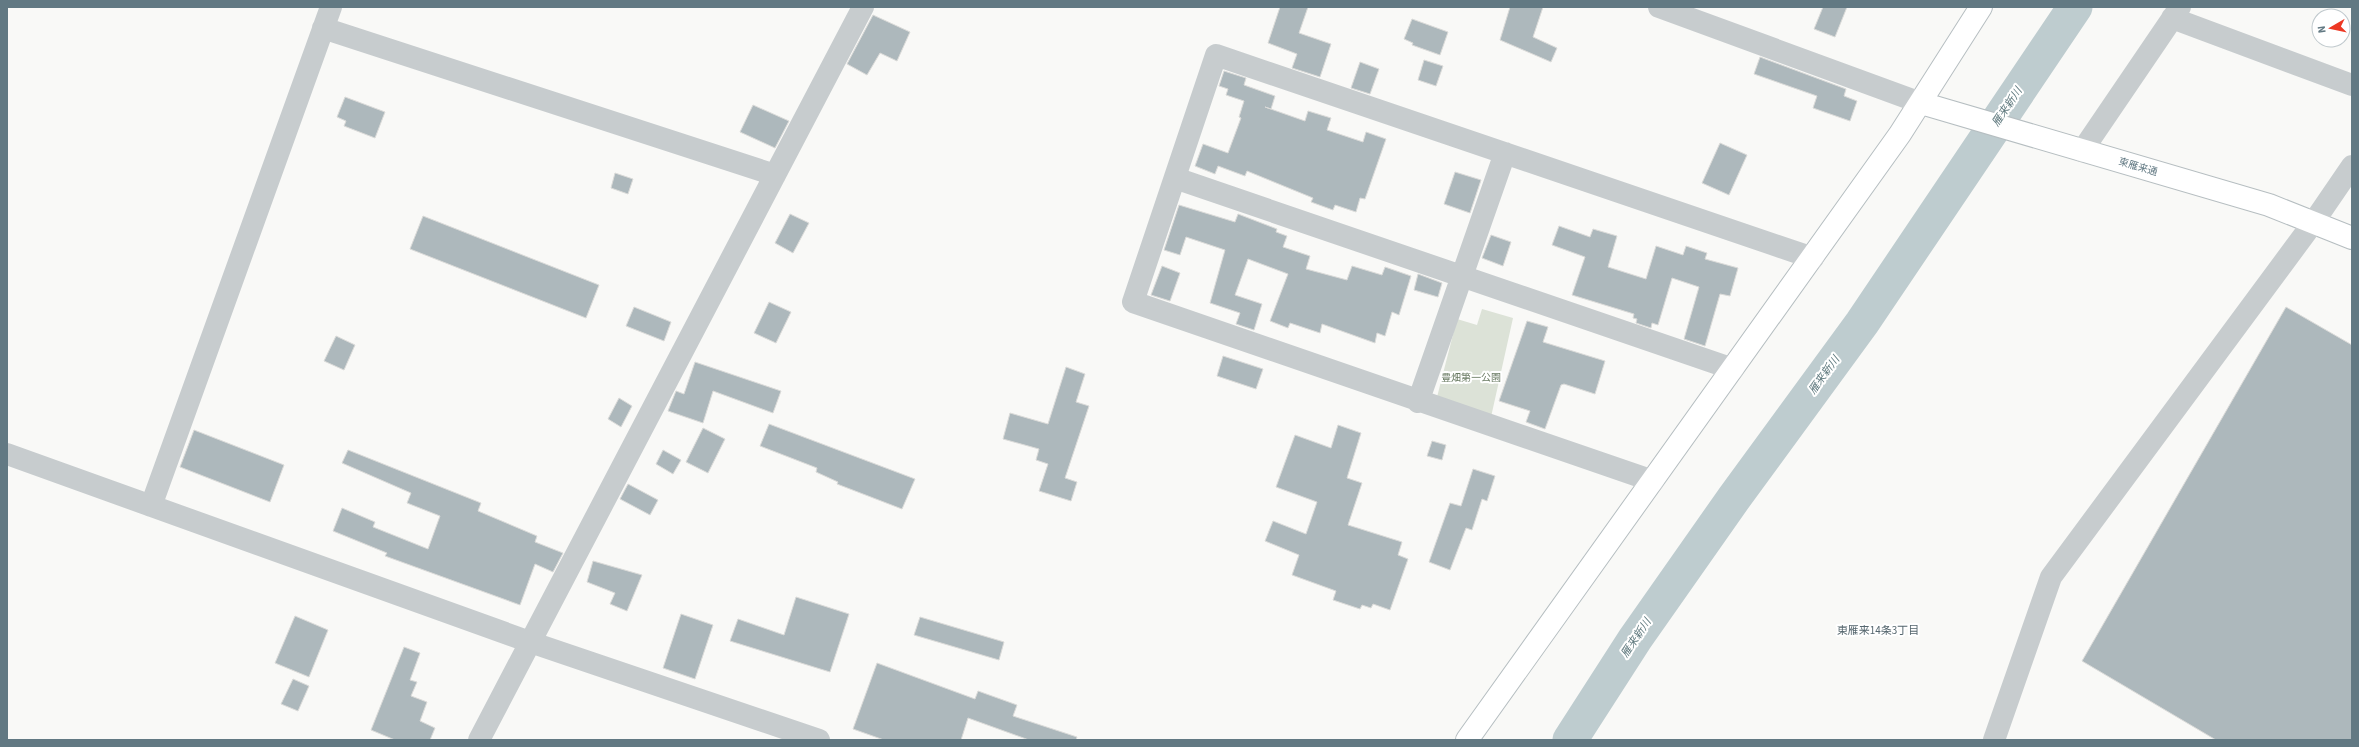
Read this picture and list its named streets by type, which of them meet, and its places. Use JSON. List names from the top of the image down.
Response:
{
  "streets": {
    "street": ["東雁来通"]
  },
  "districts": ["東雁来14条3丁目"],
  "water": ["雁来新川"],
  "parks": ["豊畑第一公園"],
  "north": "left"
}
